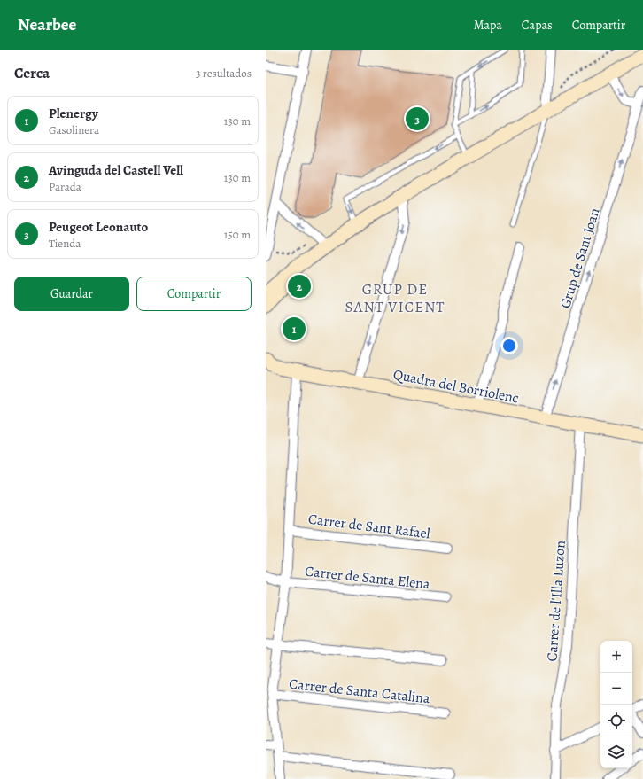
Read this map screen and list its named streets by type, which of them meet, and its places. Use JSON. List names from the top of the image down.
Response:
{
  "streets": {
    "main road": ["Quadra del Borriolenc"],
    "street": [
      "Grup de Sant Joan",
      "Carrer de Sant Rafael",
      "Carrer de Santa Elena",
      "Carrer de l'Illa Luzon",
      "Carrer de Santa Catalina"
    ]
  },
  "crossings": [
    ["Grup de Sant Joan", "Quadra del Borriolenc"],
    ["Quadra del Borriolenc", "Carrer de l'Illa Luzon"]
  ],
  "districts": ["GRUP DE SANT VICENT"],
  "page": {
    "header": "Nearbee",
    "nav": ["Mapa", "Capas", "Compartir"],
    "heading": ["Cerca", "3 resultados"],
    "list": [
      {
        "mark": "1",
        "name": "Plenergy",
        "note": "Gasolinera",
        "value": "130 m"
      },
      {
        "mark": "2",
        "name": "Avinguda del Castell Vell",
        "note": "Parada",
        "value": "130 m"
      },
      {
        "mark": "3",
        "name": "Peugeot Leonauto",
        "note": "Tienda",
        "value": "150 m"
      }
    ],
    "pins": ["3", "2", "1"],
    "buttons": ["Guardar", "Compartir"],
    "map_buttons": ["+", "−"]
  }
}
